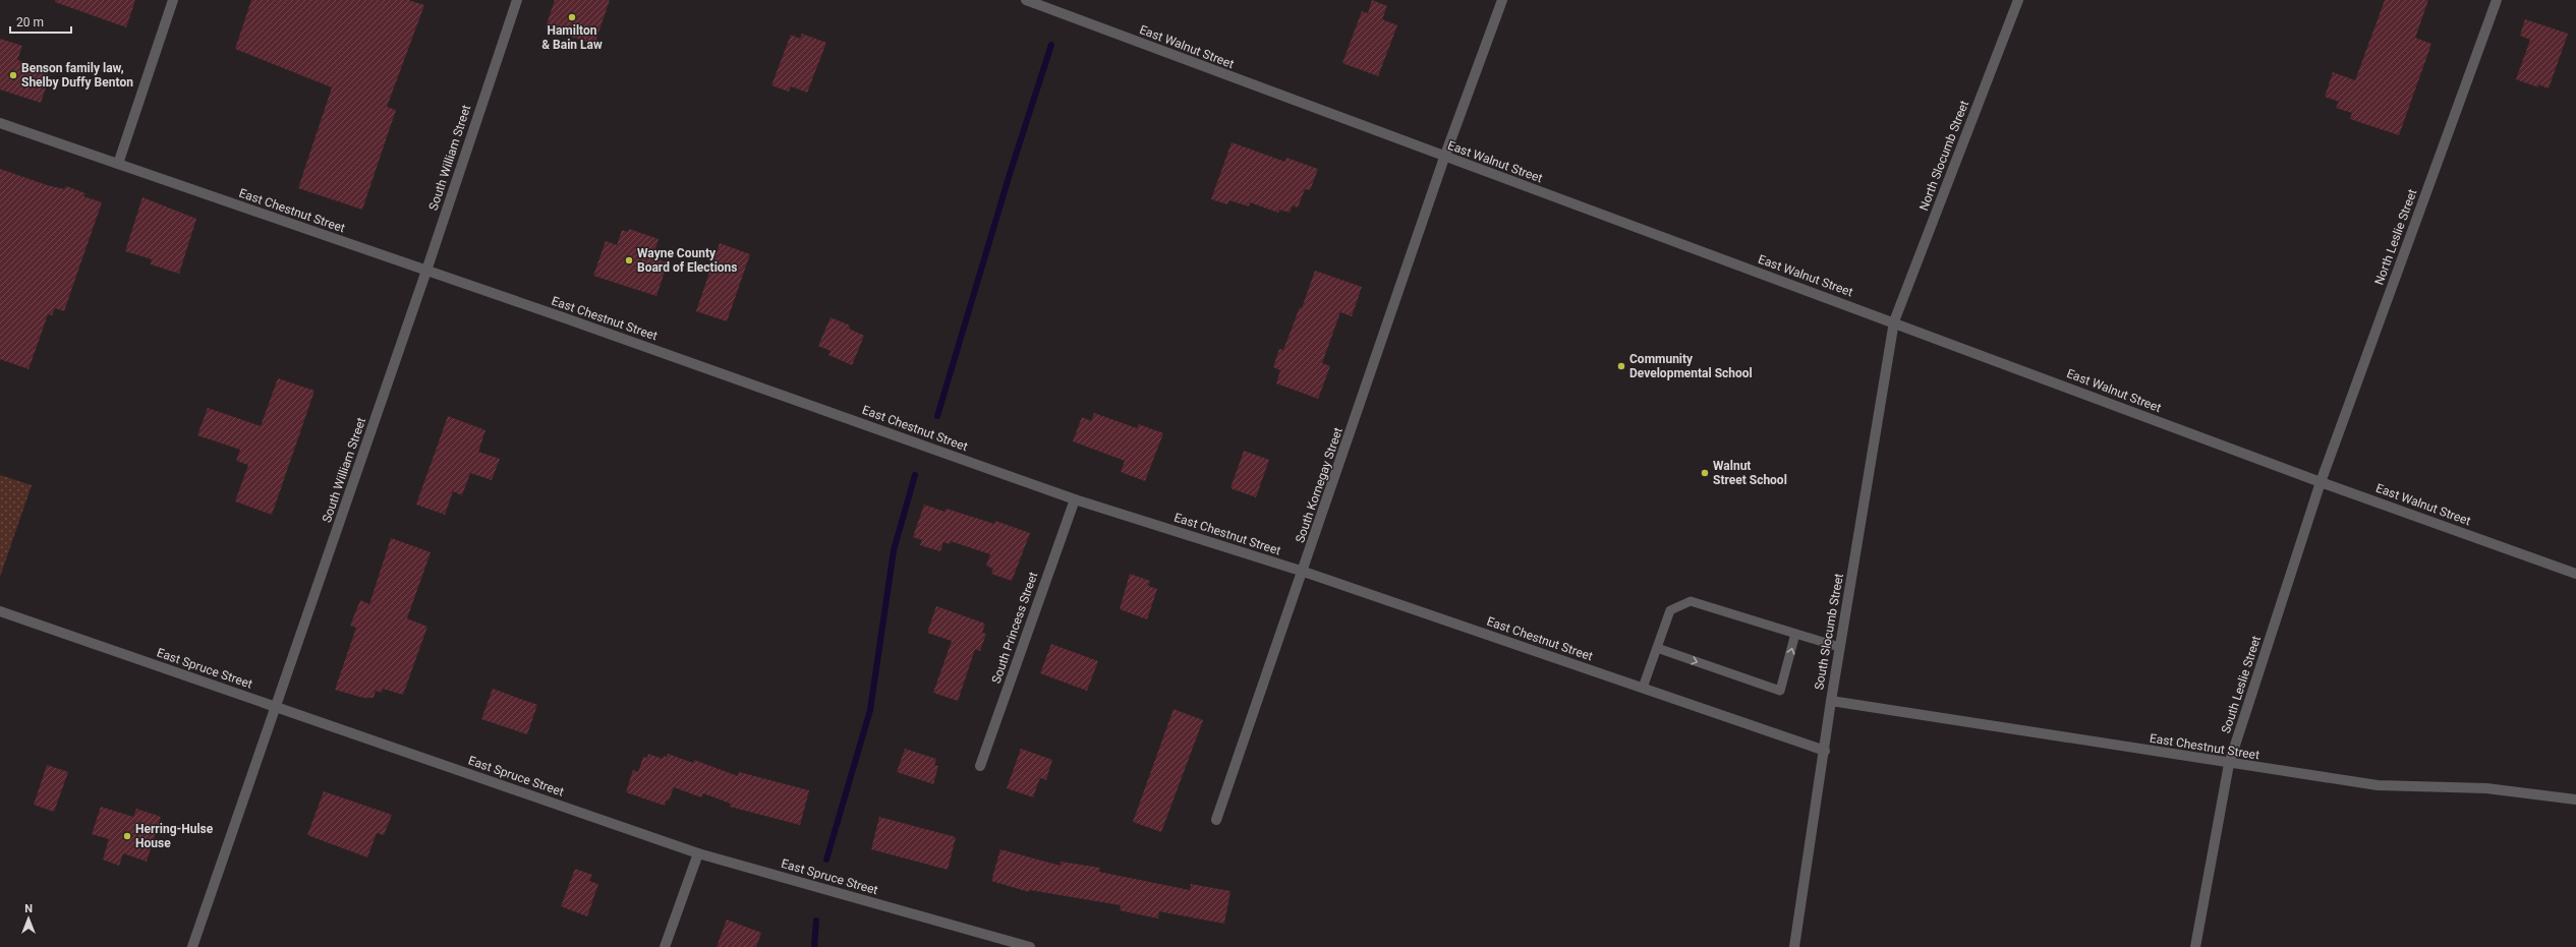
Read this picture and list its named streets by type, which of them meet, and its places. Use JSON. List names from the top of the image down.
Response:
{
  "streets": {
    "street": [
      "East Walnut Street",
      "North Slocumb Street",
      "South William Street",
      "East Chestnut Street",
      "North Leslie Street",
      "South Kornegay Street",
      "South Princess Street",
      "South Slocumb Street",
      "East Spruce Street",
      "South Leslie Street"
    ]
  },
  "crossings": [
    ["East Walnut Street", "North Slocumb Street"],
    ["East Walnut Street", "North Leslie Street"],
    ["East Walnut Street", "South Kornegay Street"],
    ["East Walnut Street", "South Slocumb Street"],
    ["East Walnut Street", "South Leslie Street"],
    ["North Slocumb Street", "South Slocumb Street"],
    ["South William Street", "East Chestnut Street"],
    ["South William Street", "East Spruce Street"],
    ["East Chestnut Street", "South Kornegay Street"],
    ["East Chestnut Street", "South Princess Street"],
    ["East Chestnut Street", "South Slocumb Street"],
    ["East Chestnut Street", "South Leslie Street"],
    ["North Leslie Street", "South Leslie Street"]
  ],
  "places": [
    "Hamilton & Bain Law",
    "Benson family law, Shelby Duffy Benton",
    "Wayne County Board of Elections",
    "Community Developmental School",
    "Walnut Street School",
    "Herring-Hulse House"
  ],
  "scale_bar": "20 m",
  "north": "top"
}
